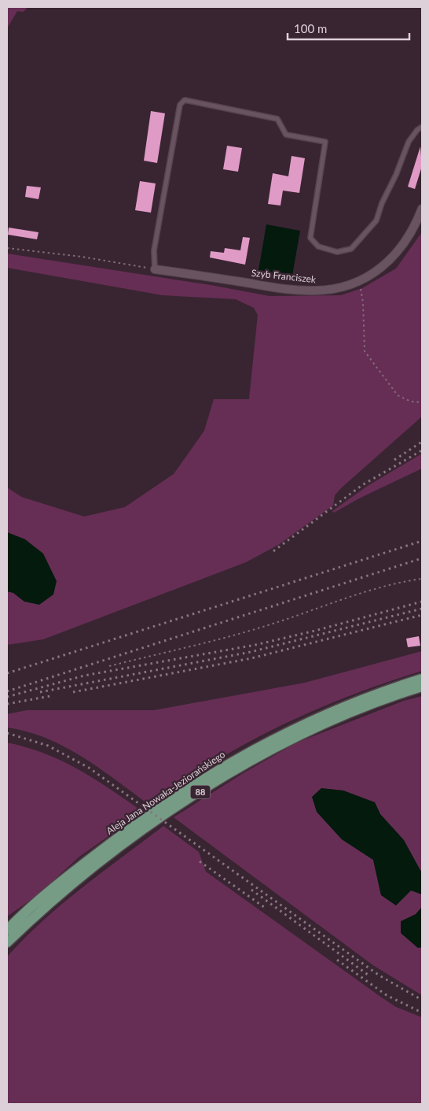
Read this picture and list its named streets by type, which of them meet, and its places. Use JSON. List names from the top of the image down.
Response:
{
  "streets": {
    "main road": ["88", "Aleja Jana Nowaka-Jeziorańskiego"],
    "street": ["Szyb Franciszek"]
  },
  "scale_bar": "100 m"
}
